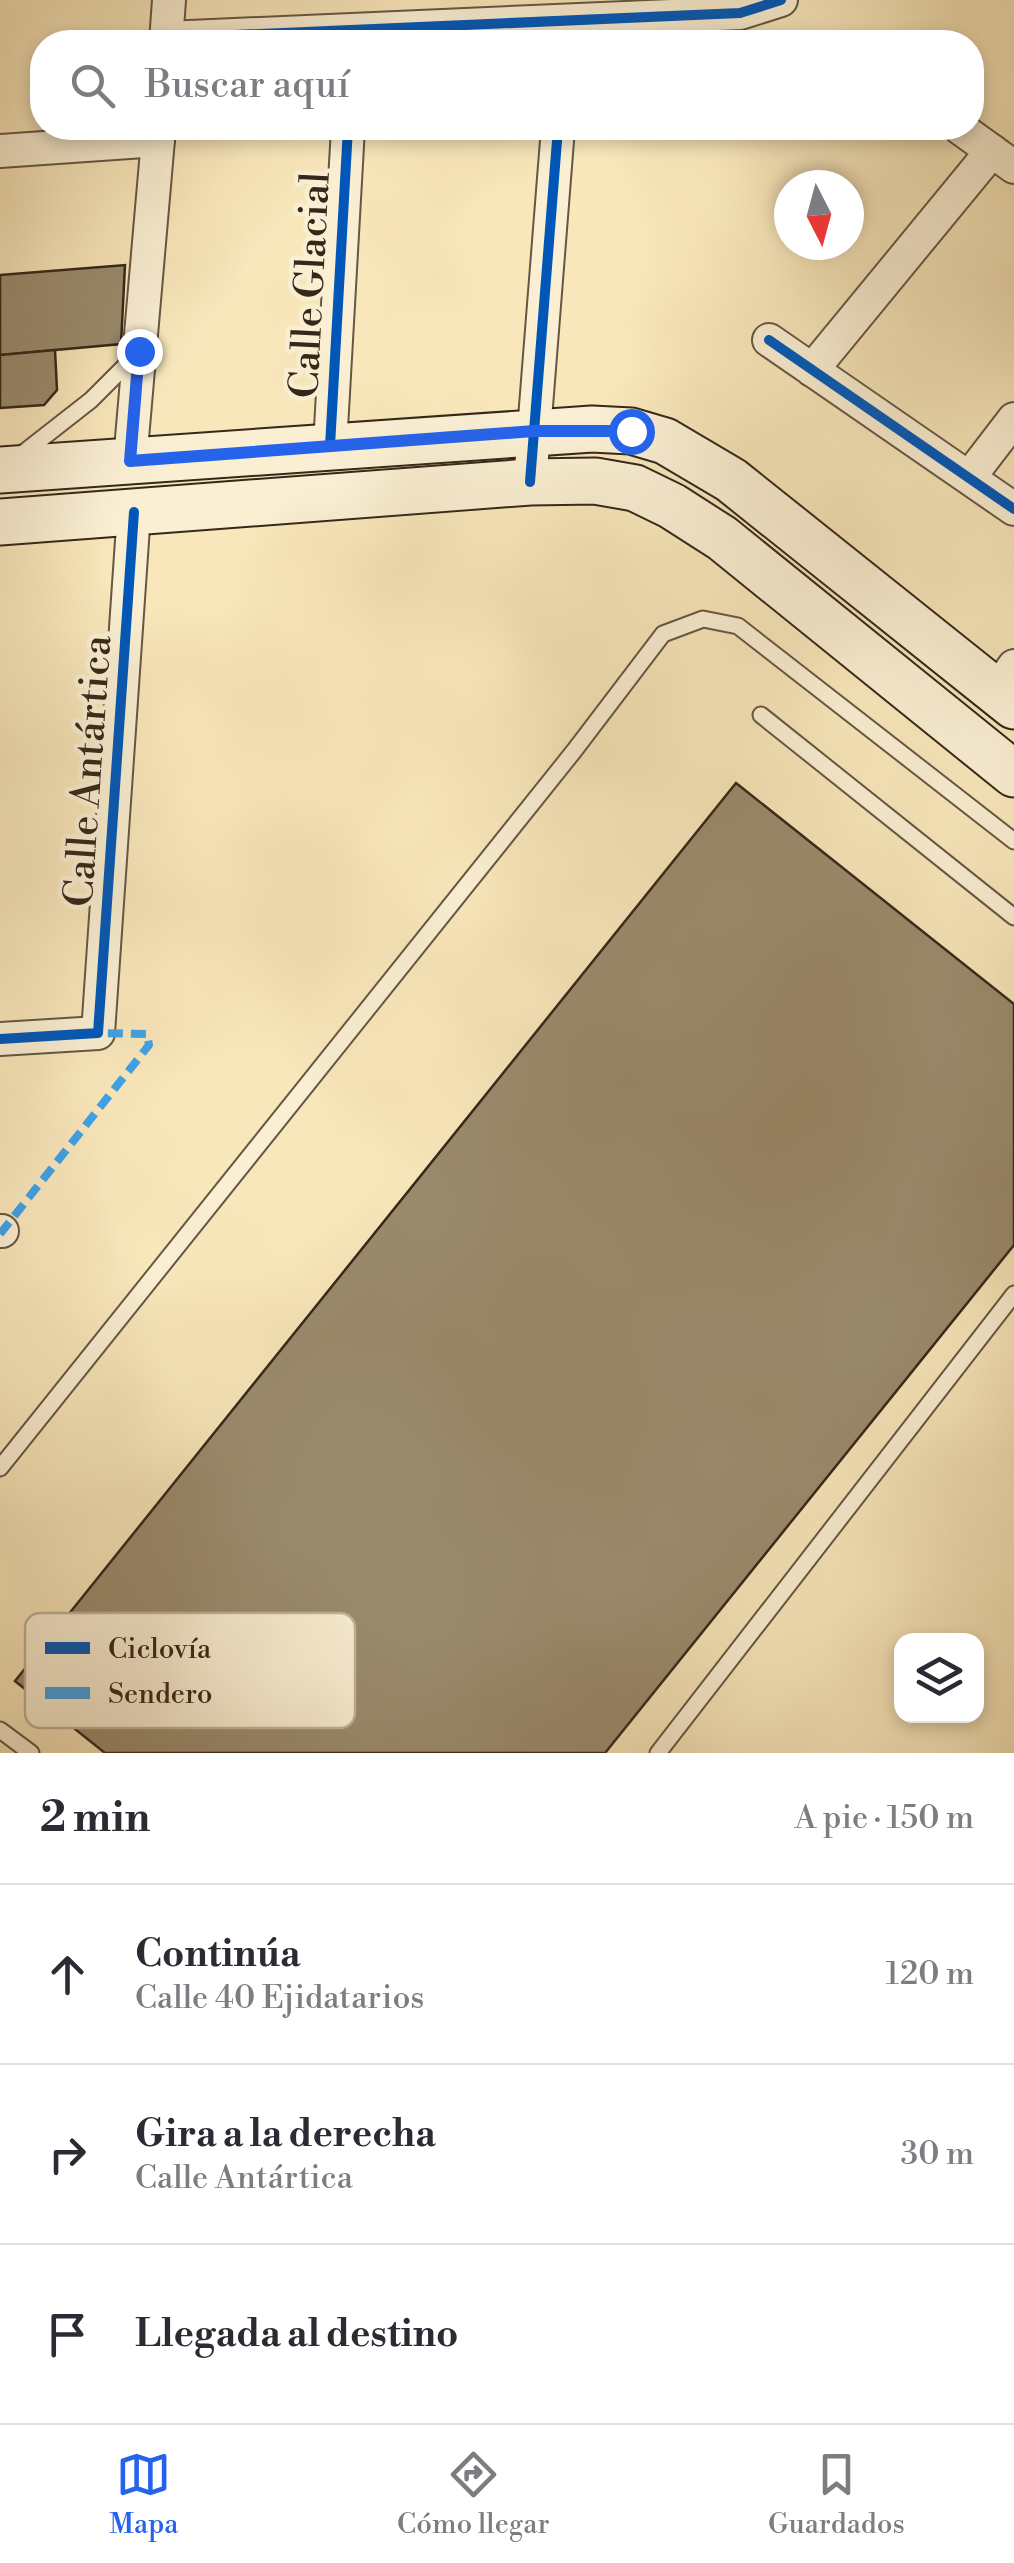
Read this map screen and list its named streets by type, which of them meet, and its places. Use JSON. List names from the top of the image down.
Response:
{
  "streets": {
    "street": ["Calle Glacial", "Calle Antártica"]
  },
  "legend": ["Ciclovía", "Sendero"],
  "north": "bottom",
  "page": {
    "search": "Buscar aquí",
    "heading": ["2 min", "A pie · 150 m"],
    "list": [
      ["Continúa", "Calle 40 Ejidatarios", "120 m"],
      ["Gira a la derecha", "Calle Antártica", "30 m"],
      "Llegada al destino"
    ],
    "nav": ["Mapa", "Cómo llegar", "Guardados"]
  }
}
